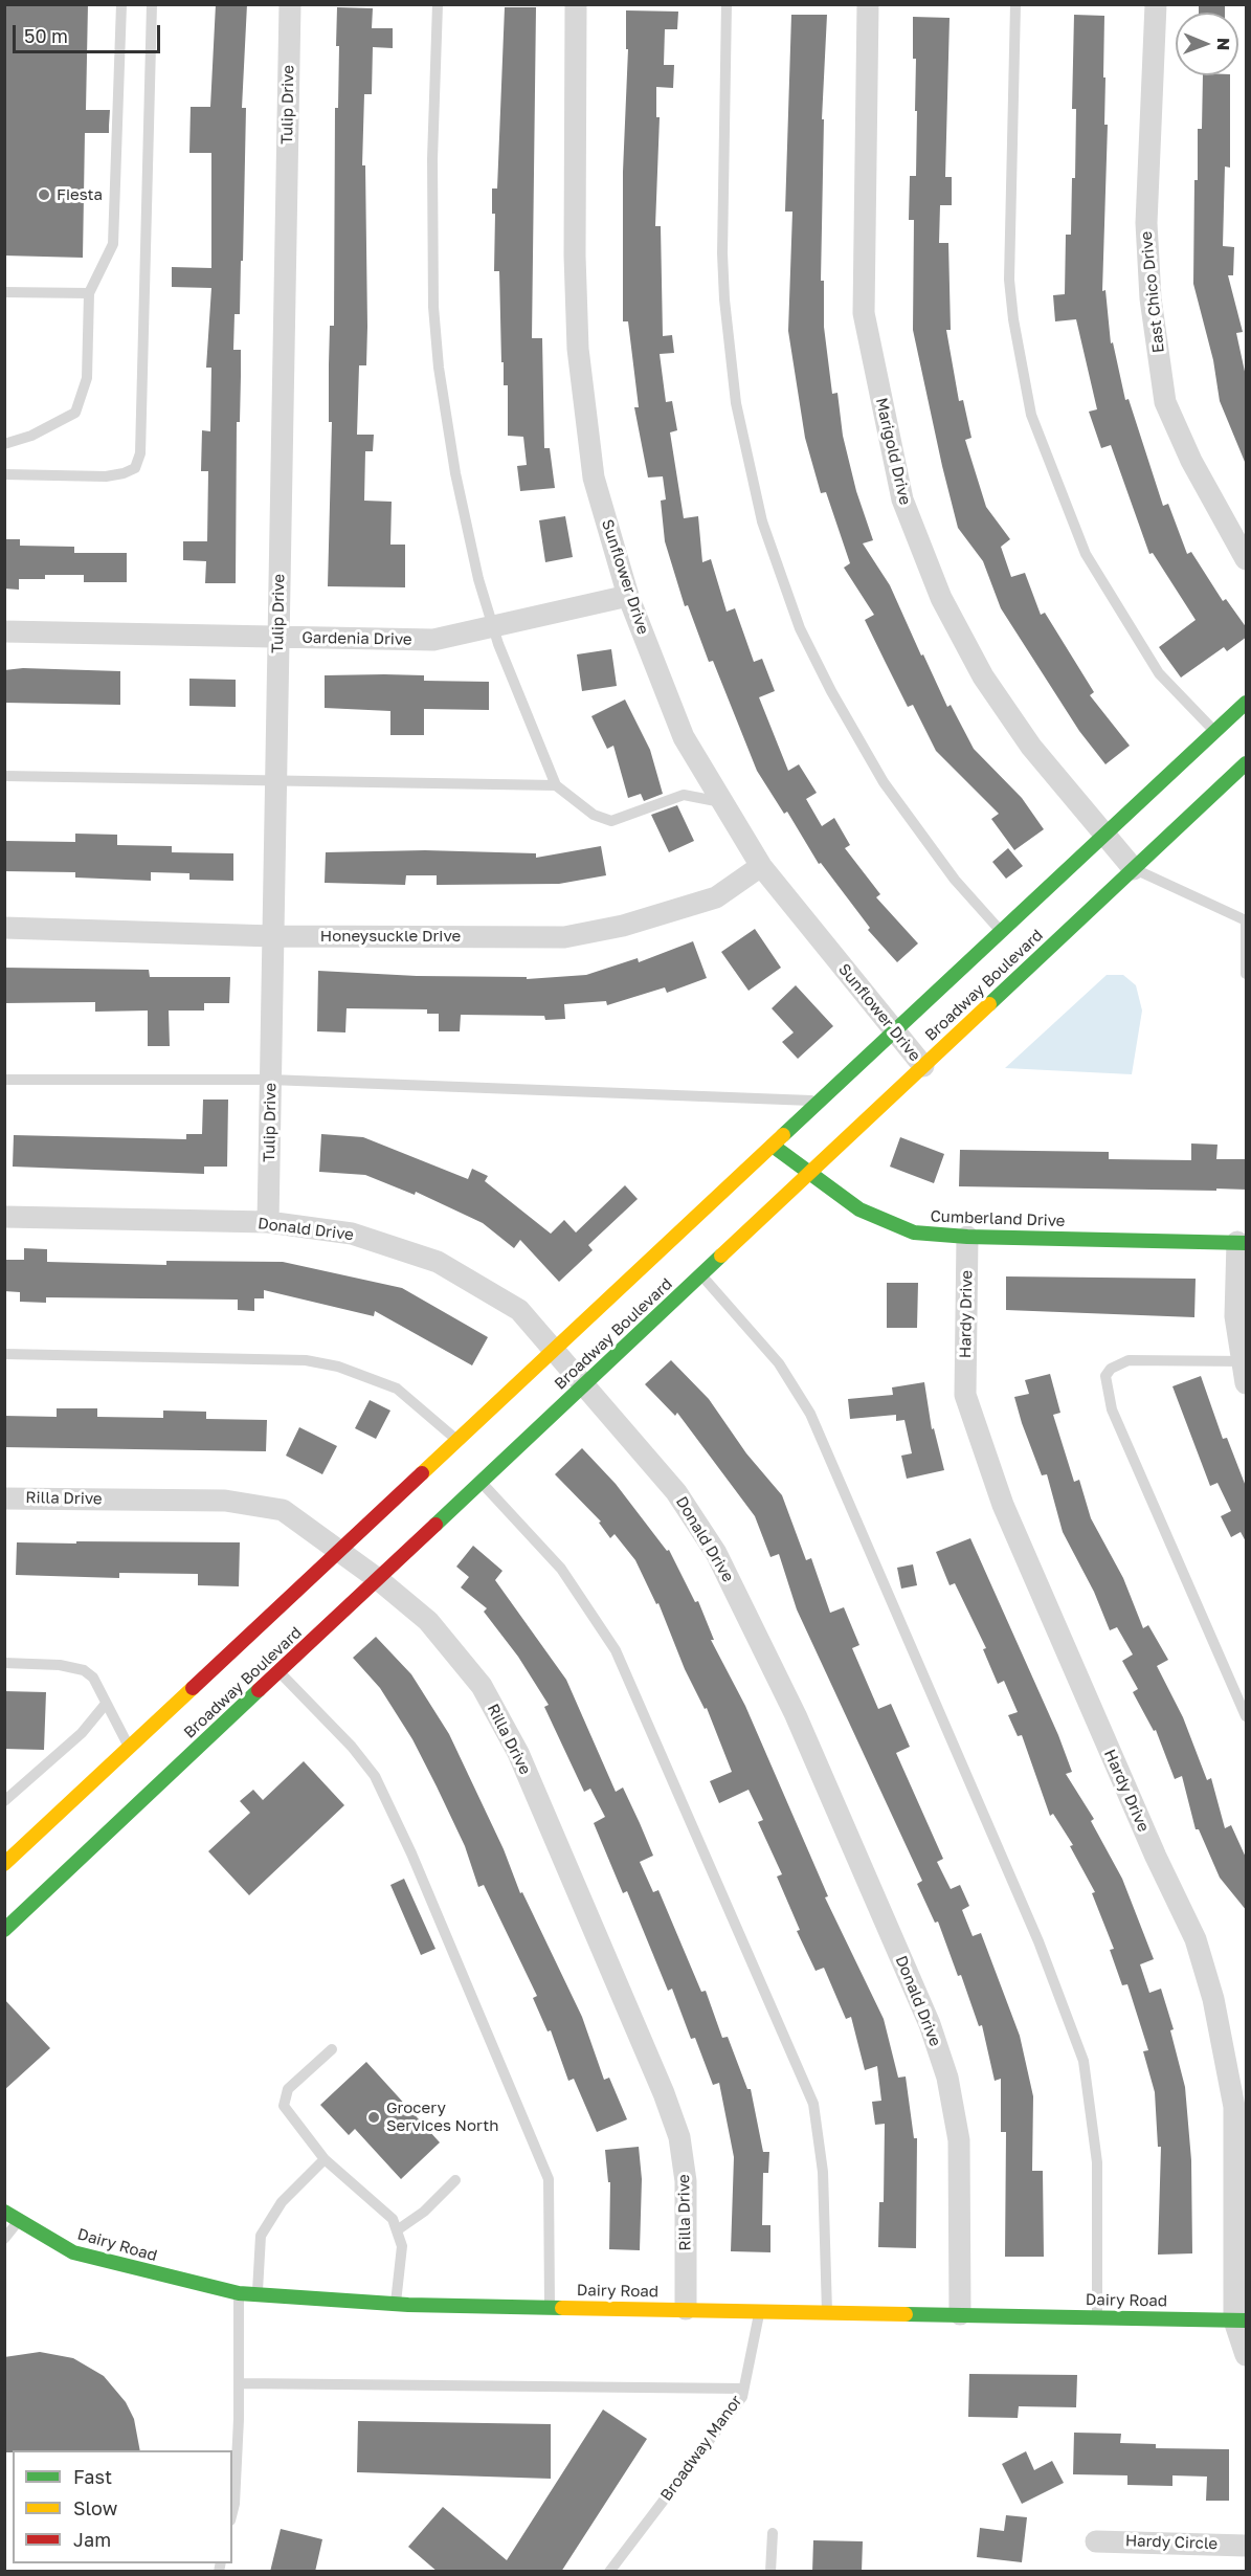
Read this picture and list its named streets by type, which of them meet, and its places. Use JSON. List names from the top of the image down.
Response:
{
  "streets": {
    "main road": ["Broadway Boulevard", "Cumberland Drive", "Dairy Road"],
    "street": [
      "Tulip Drive",
      "East Chico Drive",
      "Marigold Drive",
      "Sunflower Drive",
      "Gardenia Drive",
      "Honeysuckle Drive",
      "Donald Drive",
      "Hardy Drive",
      "Rilla Drive",
      "Hardy Circle"
    ],
    "lane": ["Broadway Manor"]
  },
  "crossings": [
    ["Tulip Drive", "Gardenia Drive"],
    ["Tulip Drive", "Honeysuckle Drive"],
    ["Tulip Drive", "Donald Drive"],
    ["Marigold Drive", "Broadway Boulevard"],
    ["Sunflower Drive", "Gardenia Drive"],
    ["Sunflower Drive", "Honeysuckle Drive"],
    ["Sunflower Drive", "Broadway Boulevard"],
    ["Broadway Boulevard", "Cumberland Drive"],
    ["Broadway Boulevard", "Donald Drive"],
    ["Broadway Boulevard", "Rilla Drive"],
    ["Cumberland Drive", "Hardy Drive"],
    ["Donald Drive", "Dairy Road"],
    ["Hardy Drive", "Dairy Road"],
    ["Rilla Drive", "Dairy Road"],
    ["Dairy Road", "Broadway Manor"]
  ],
  "places": ["Fiesta", "Grocery Services North"],
  "legend": ["Fast", "Slow", "Jam"],
  "scale_bar": "50 m",
  "north": "right"
}
